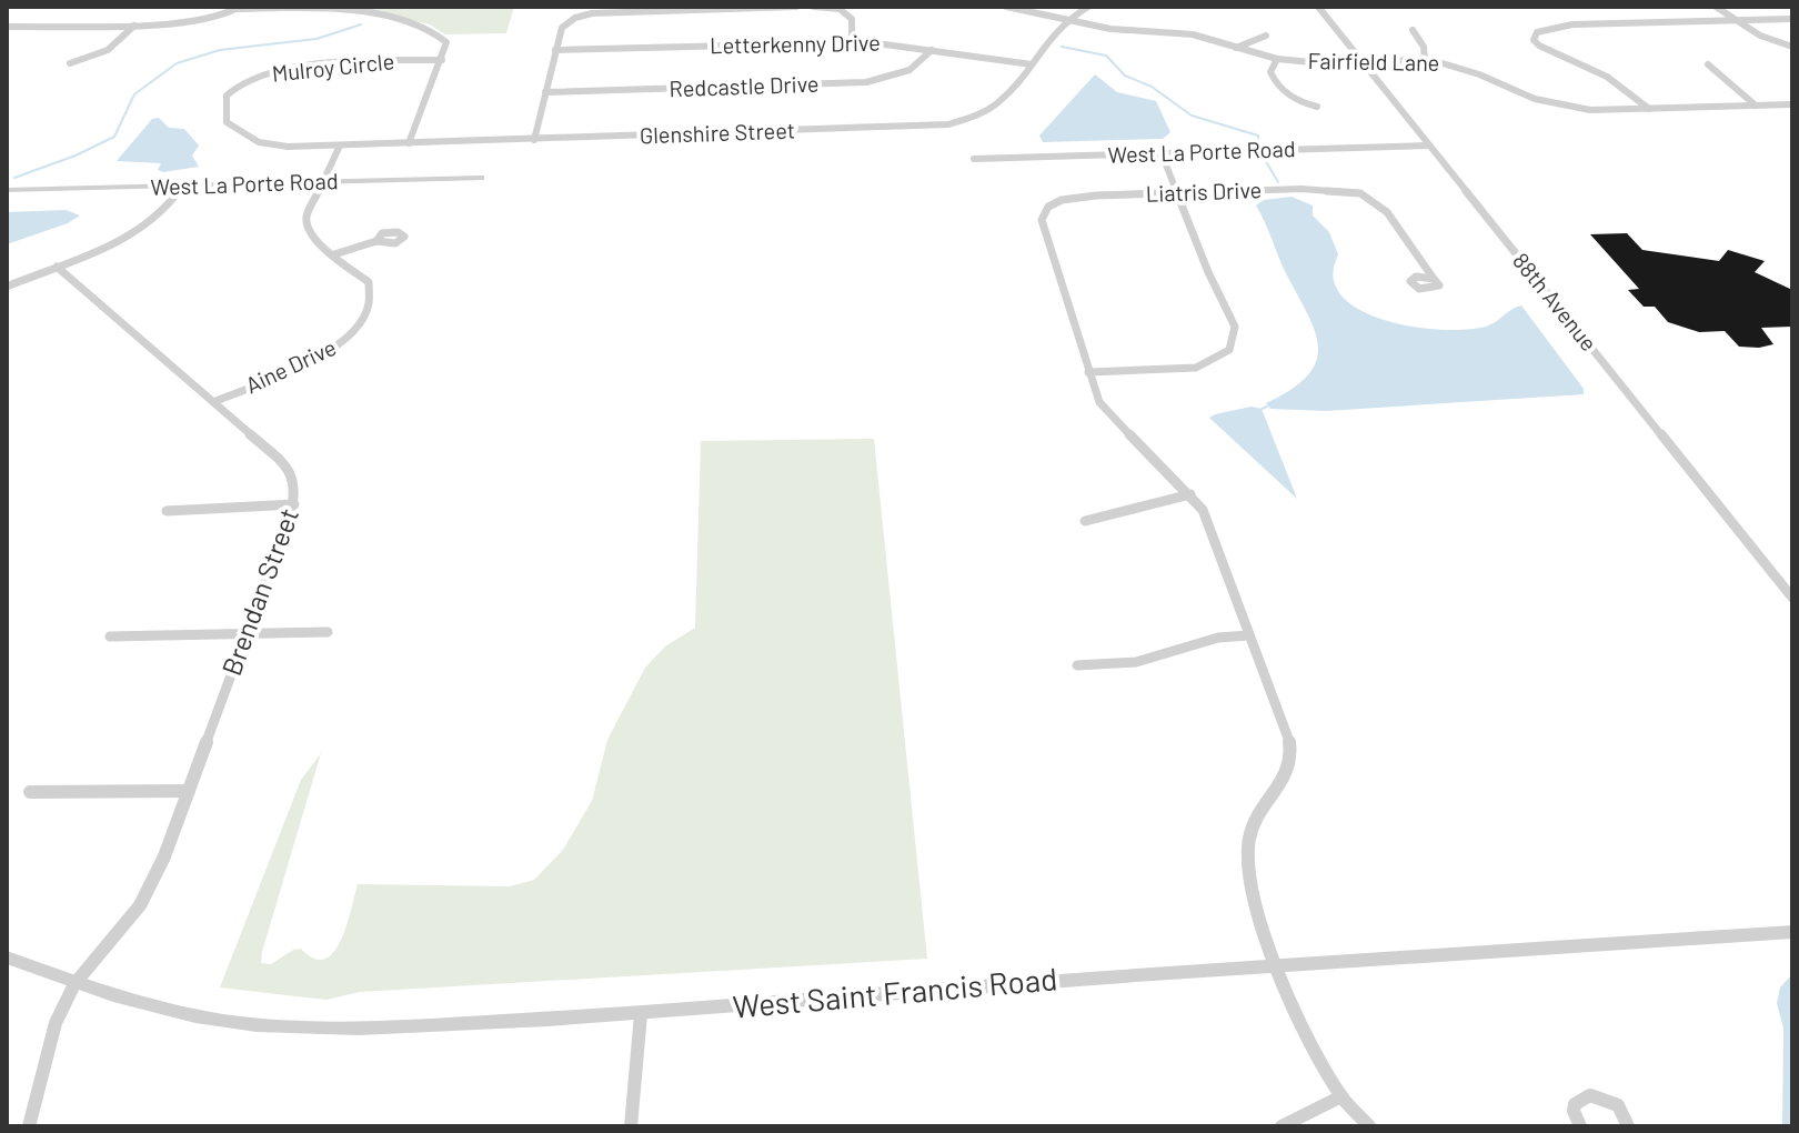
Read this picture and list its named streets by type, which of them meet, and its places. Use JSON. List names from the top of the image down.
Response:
{
  "streets": {
    "street": [
      "Letterkenny Drive",
      "Fairfield Lane",
      "Mulroy Circle",
      "Redcastle Drive",
      "Glenshire Street",
      "West La Porte Road",
      "Liatris Drive",
      "88th Avenue",
      "Aine Drive",
      "Brendan Street",
      "West Saint Francis Road"
    ]
  },
  "crossings": [
    ["Letterkenny Drive", "Redcastle Drive"],
    ["Letterkenny Drive", "Glenshire Street"],
    ["Fairfield Lane", "Glenshire Street"],
    ["Fairfield Lane", "88th Avenue"],
    ["Mulroy Circle", "Glenshire Street"],
    ["Glenshire Street", "Aine Drive"],
    ["West La Porte Road", "88th Avenue"],
    ["West La Porte Road", "Aine Drive"],
    ["Aine Drive", "Brendan Street"],
    ["Brendan Street", "West Saint Francis Road"]
  ]
}
